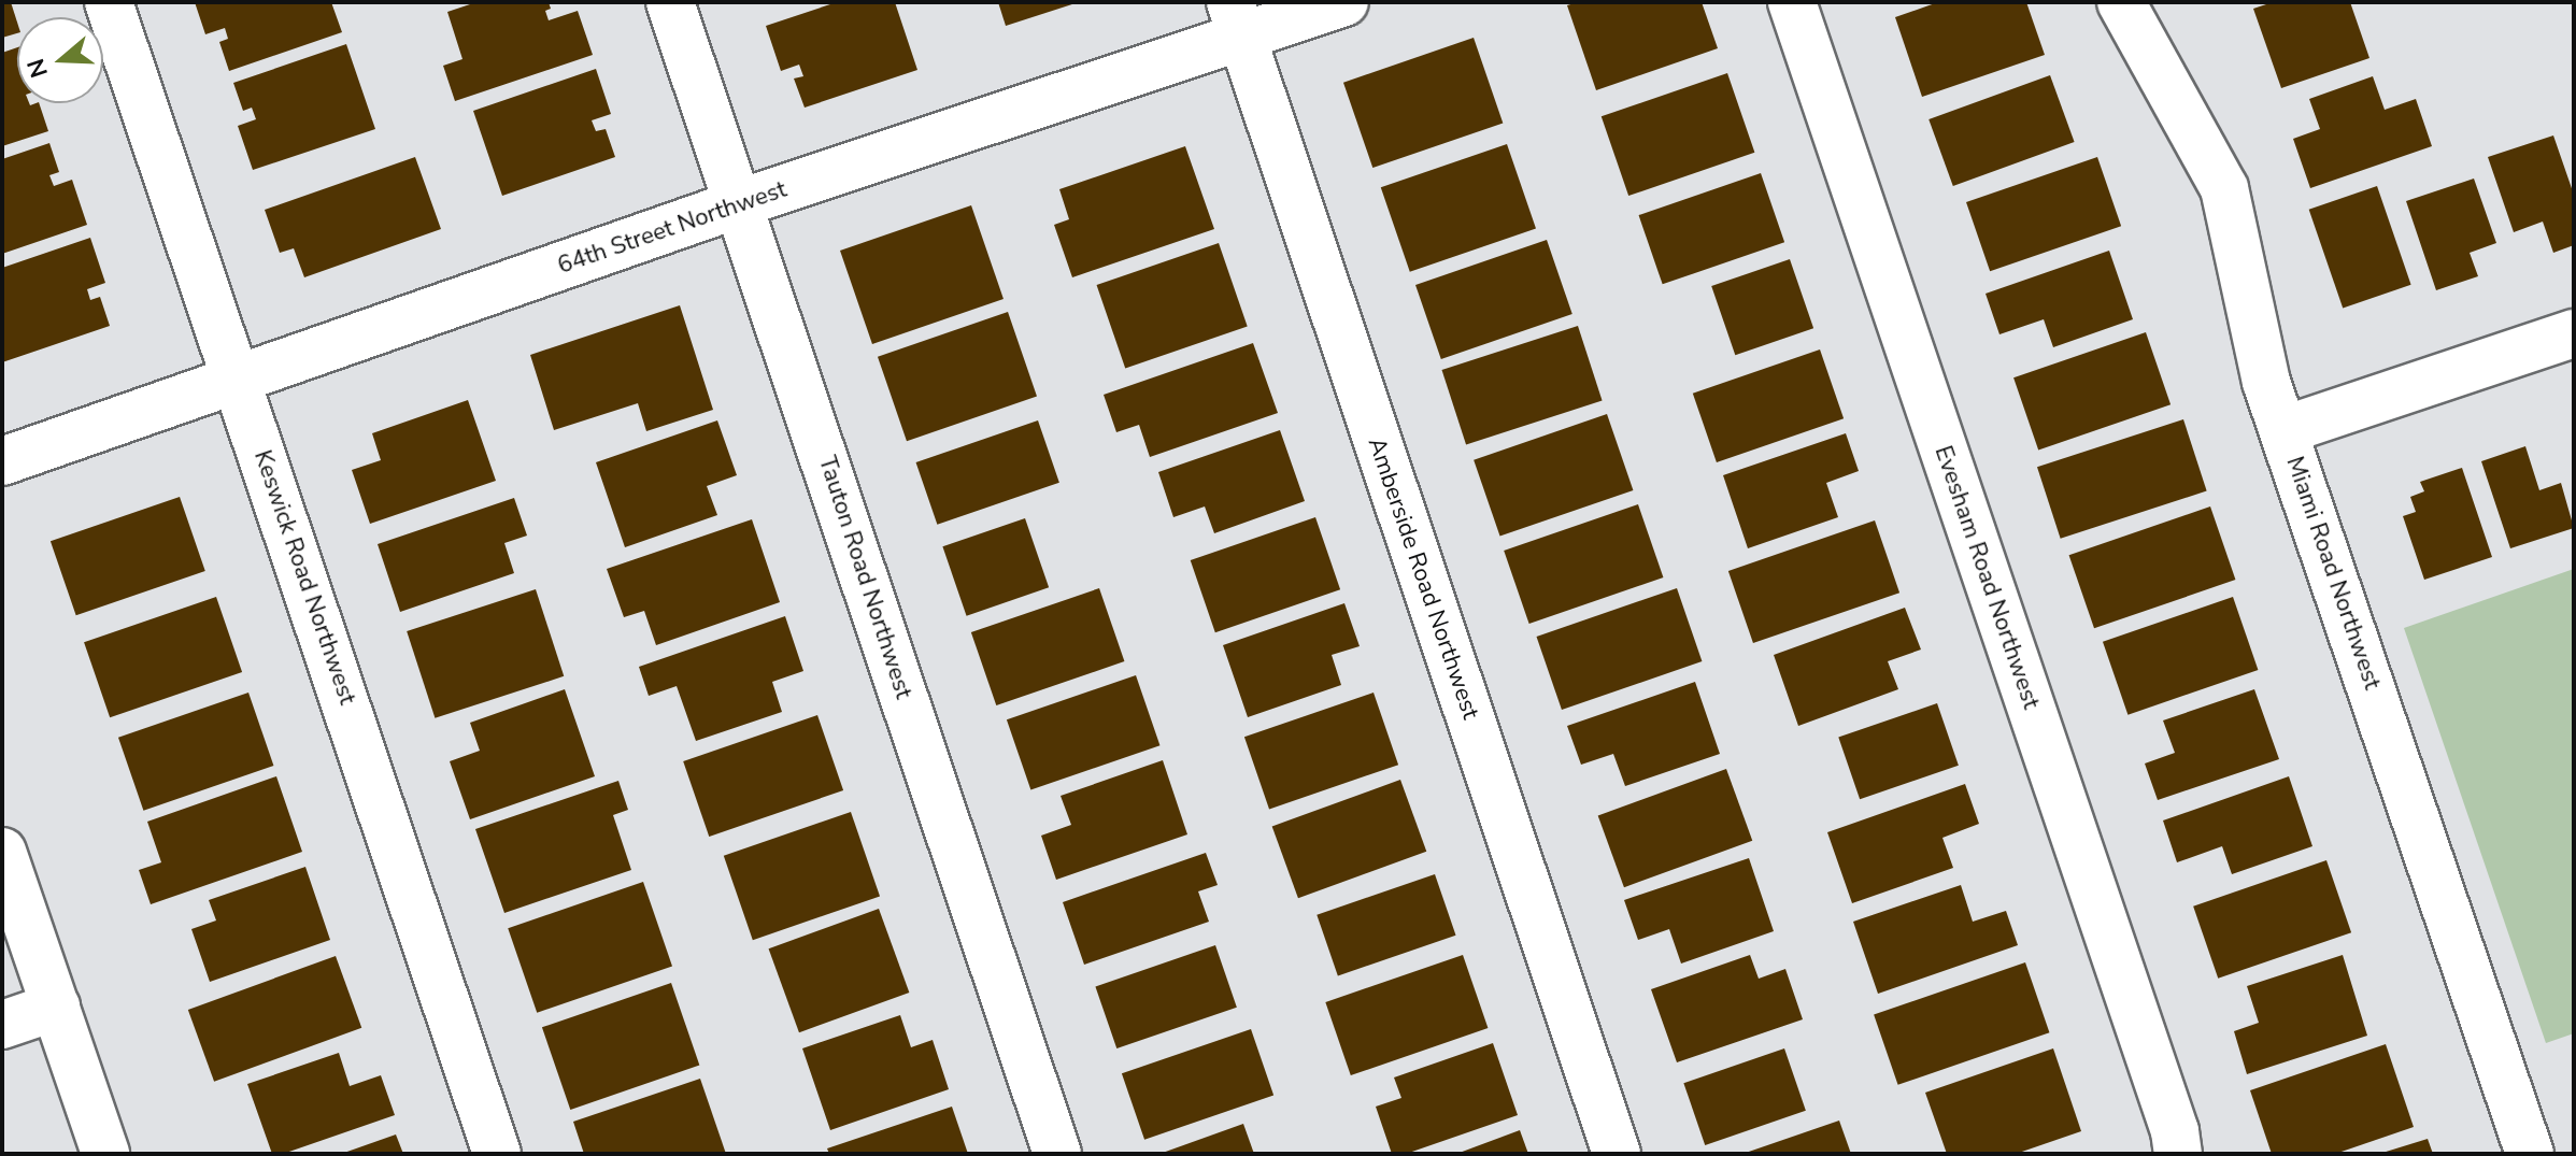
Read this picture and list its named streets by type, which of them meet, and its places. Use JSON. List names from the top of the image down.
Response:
{
  "streets": {
    "street": [
      "64th Street Northwest",
      "Miami Road Northwest",
      "Keswick Road Northwest",
      "Tauton Road Northwest",
      "Evesham Road Northwest",
      "Amberside Road Northwest"
    ]
  },
  "crossings": [
    ["64th Street Northwest", "Keswick Road Northwest"],
    ["64th Street Northwest", "Tauton Road Northwest"],
    ["64th Street Northwest", "Amberside Road Northwest"]
  ],
  "north": "left"
}
